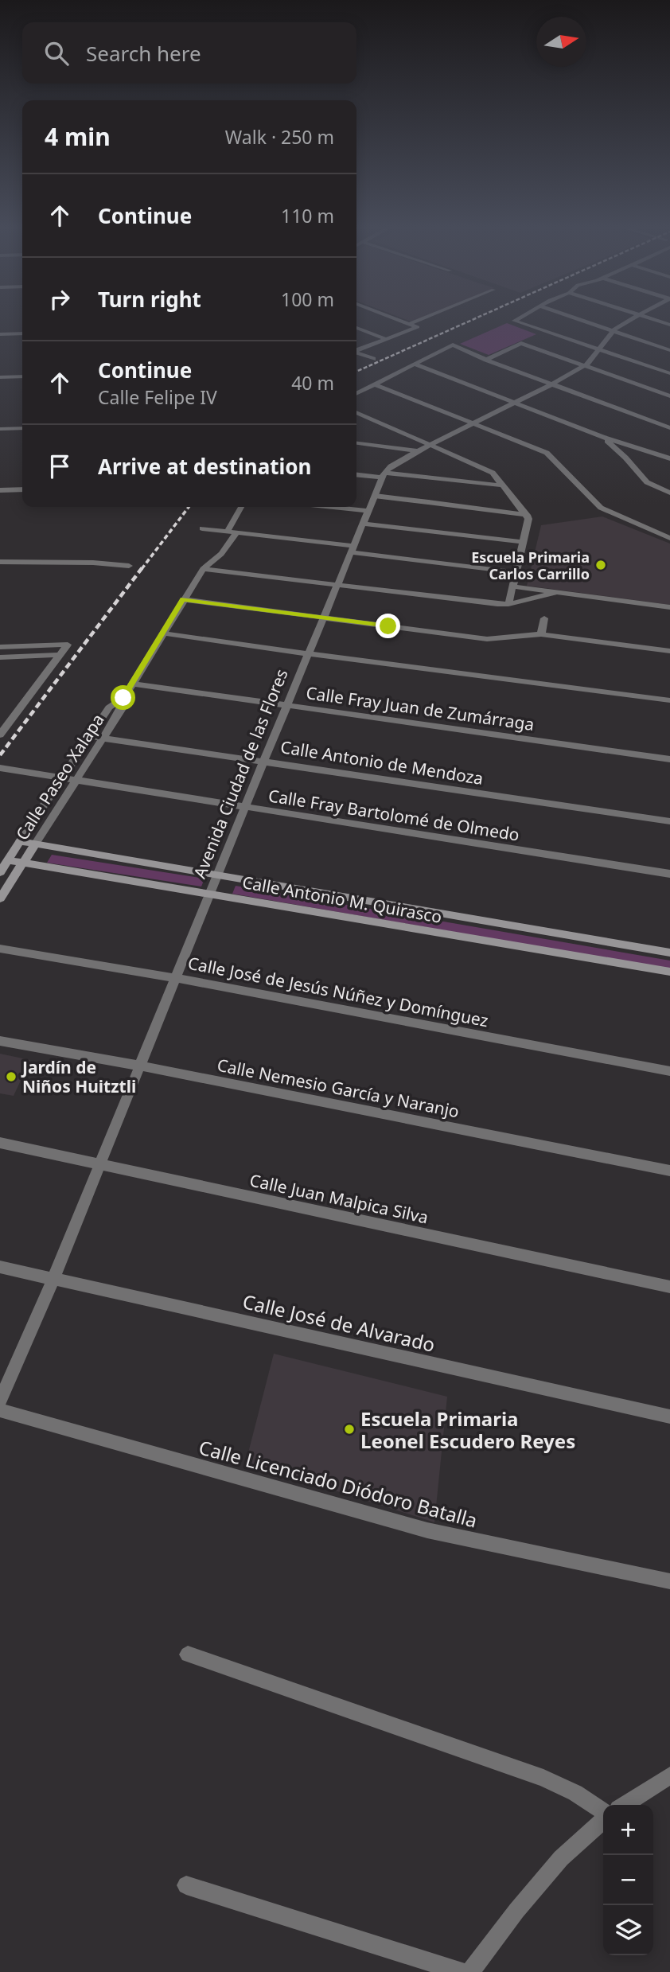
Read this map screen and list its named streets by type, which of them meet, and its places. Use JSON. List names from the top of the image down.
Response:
{
  "streets": {
    "main road": ["Calle Paseo Xalapa", "Calle Antonio M. Quirasco"],
    "street": [
      "Calle Fray Juan de Zumárraga",
      "Calle Antonio de Mendoza",
      "Avenida Ciudad de las Flores",
      "Calle Fray Bartolomé de Olmedo",
      "Calle José de Jesús Núñez y Domínguez",
      "Calle Nemesio García y Naranjo",
      "Calle Juan Malpica Silva",
      "Calle José de Alvarado",
      "Calle Licenciado Diódoro Batalla"
    ]
  },
  "crossings": [
    ["Calle Fray Juan de Zumárraga", "Avenida Ciudad de las Flores"],
    ["Calle Fray Juan de Zumárraga", "Calle Paseo Xalapa"],
    ["Calle Antonio de Mendoza", "Avenida Ciudad de las Flores"],
    ["Calle Antonio de Mendoza", "Calle Paseo Xalapa"],
    ["Avenida Ciudad de las Flores", "Calle Fray Bartolomé de Olmedo"],
    ["Avenida Ciudad de las Flores", "Calle Antonio M. Quirasco"],
    ["Avenida Ciudad de las Flores", "Calle José de Jesús Núñez y Domínguez"],
    ["Avenida Ciudad de las Flores", "Calle Nemesio García y Naranjo"],
    ["Avenida Ciudad de las Flores", "Calle Juan Malpica Silva"],
    ["Avenida Ciudad de las Flores", "Calle José de Alvarado"],
    ["Calle Paseo Xalapa", "Calle Fray Bartolomé de Olmedo"],
    ["Calle Paseo Xalapa", "Calle Antonio M. Quirasco"]
  ],
  "places": ["Escuela Primaria Carlos Carrillo", "Jardín de Niños Huitztli", "Escuela Primaria Leonel Escudero Reyes"],
  "north": "right",
  "page": {
    "search": "Search here",
    "heading": ["4 min", "Walk · 250 m"],
    "list": [
      ["Continue", "110 m"],
      ["Turn right", "100 m"],
      ["Continue", "Calle Felipe IV", "40 m"],
      "Arrive at destination"
    ],
    "map_buttons": ["+", "−"]
  }
}
